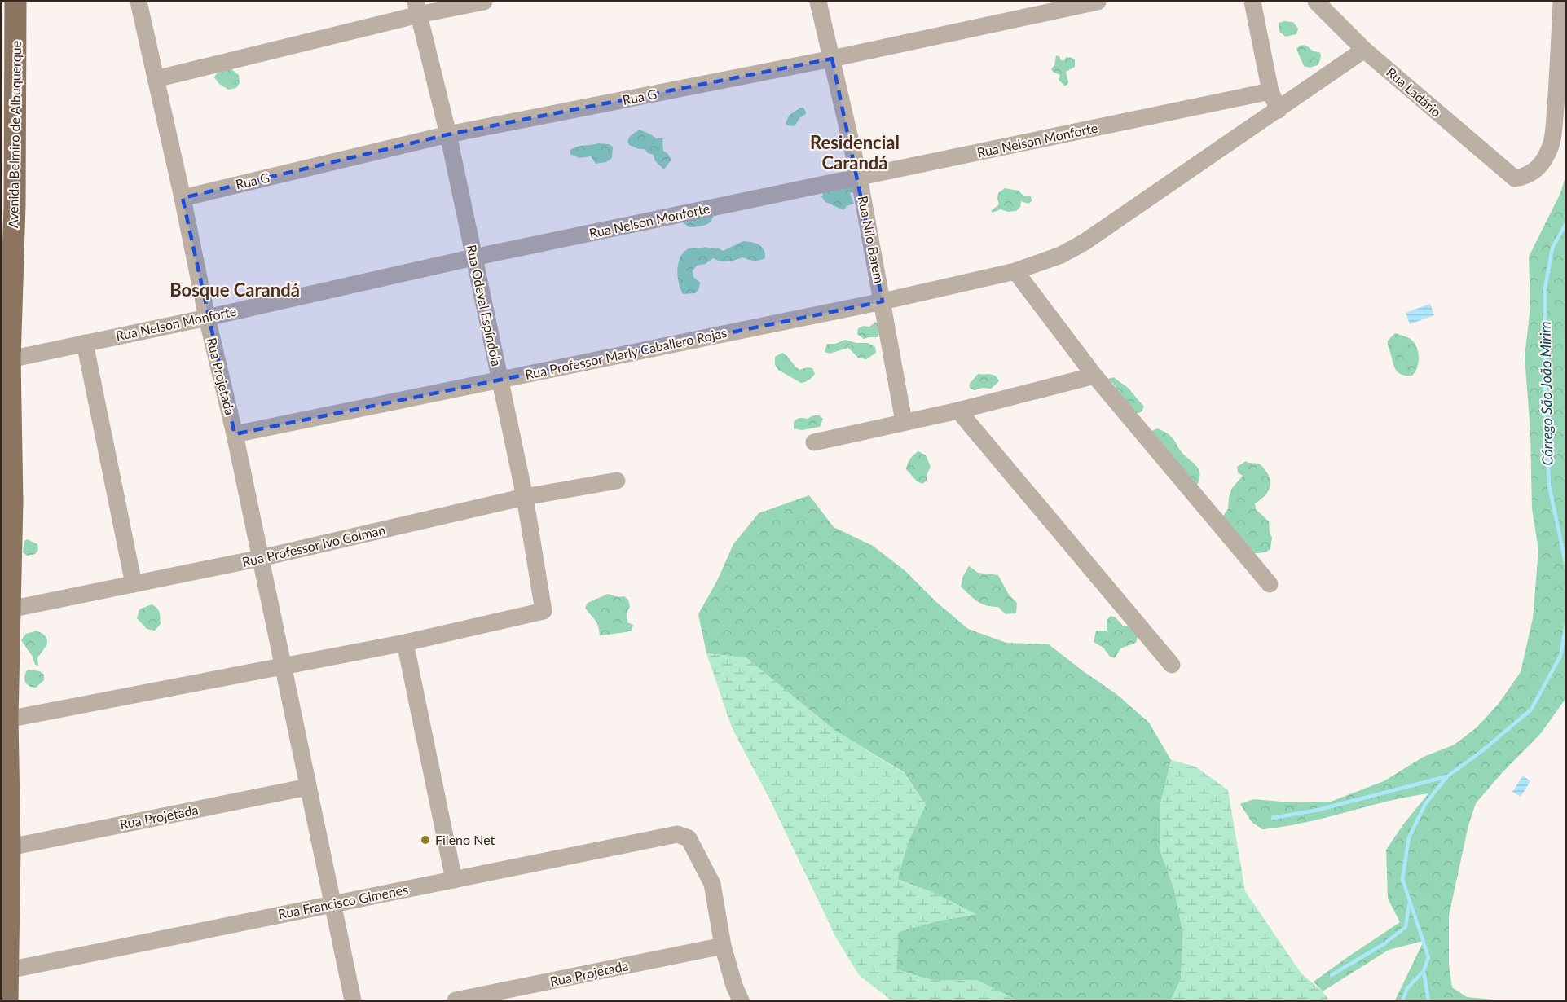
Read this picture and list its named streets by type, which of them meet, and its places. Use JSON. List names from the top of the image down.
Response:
{
  "streets": {
    "main road": ["Avenida Belmiro de Albuquerque"],
    "street": [
      "Rua Ladário",
      "Rua G",
      "Rua Nelson Monforte",
      "Rua Nilo Barem",
      "Rua Odeval Espíndola",
      "Rua Professor Marly Caballero Rojas",
      "Rua Projetada",
      "Rua Professor Ivo Colman",
      "Rua Francisco Gimenes"
    ]
  },
  "crossings": [
    ["Rua Ladário", "Rua Professor Marly Caballero Rojas"],
    ["Rua G", "Rua Nilo Barem"],
    ["Rua G", "Rua Odeval Espíndola"],
    ["Rua G", "Rua Projetada"],
    ["Avenida Belmiro de Albuquerque", "Rua Nelson Monforte"],
    ["Avenida Belmiro de Albuquerque", "Rua Projetada"],
    ["Avenida Belmiro de Albuquerque", "Rua Professor Ivo Colman"],
    ["Avenida Belmiro de Albuquerque", "Rua Francisco Gimenes"],
    ["Rua Nelson Monforte", "Rua Nilo Barem"],
    ["Rua Nelson Monforte", "Rua Odeval Espíndola"],
    ["Rua Nelson Monforte", "Rua Projetada"],
    ["Rua Nilo Barem", "Rua Professor Marly Caballero Rojas"],
    ["Rua Odeval Espíndola", "Rua Professor Marly Caballero Rojas"],
    ["Rua Odeval Espíndola", "Rua Professor Ivo Colman"],
    ["Rua Professor Marly Caballero Rojas", "Rua Projetada"],
    ["Rua Projetada", "Rua Professor Ivo Colman"],
    ["Rua Projetada", "Rua Francisco Gimenes"]
  ],
  "districts": ["Residencial Carandá", "Bosque Carandá"],
  "water": ["Córrego São João Mirim"],
  "places": ["Fileno Net"]
}
